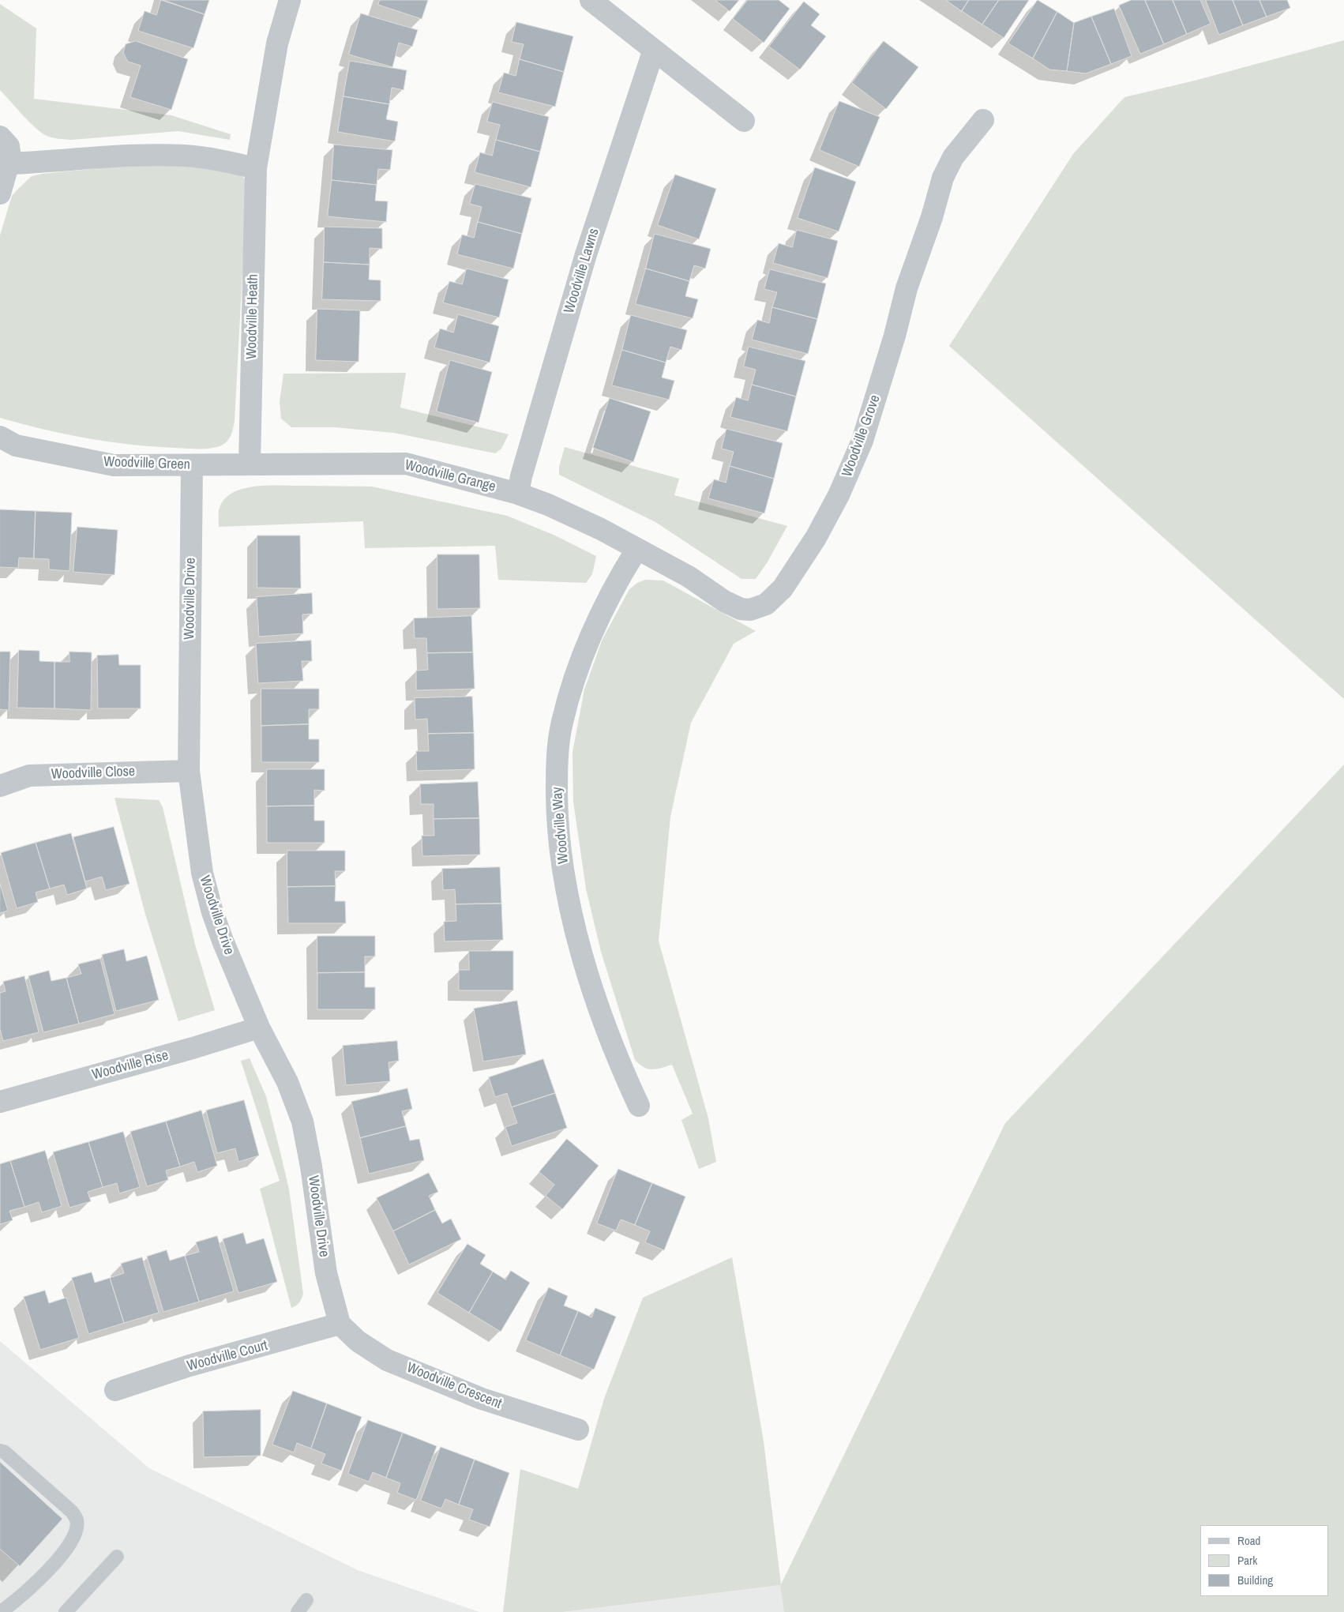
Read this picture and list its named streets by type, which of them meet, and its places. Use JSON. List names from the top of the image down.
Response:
{
  "streets": {
    "street": [
      "Woodville Lawns",
      "Woodville Heath",
      "Woodville Grove",
      "Woodville Green",
      "Woodville Grange",
      "Woodville Drive",
      "Woodville Close",
      "Woodville Way",
      "Woodville Rise",
      "Woodville Court",
      "Woodville Crescent"
    ]
  },
  "crossings": [
    ["Woodville Lawns", "Woodville Grange"],
    ["Woodville Heath", "Woodville Green"],
    ["Woodville Heath", "Woodville Grange"],
    ["Woodville Grove", "Woodville Grange"],
    ["Woodville Grove", "Woodville Way"],
    ["Woodville Green", "Woodville Grange"],
    ["Woodville Green", "Woodville Drive"],
    ["Woodville Grange", "Woodville Way"],
    ["Woodville Drive", "Woodville Close"],
    ["Woodville Drive", "Woodville Rise"],
    ["Woodville Drive", "Woodville Court"],
    ["Woodville Drive", "Woodville Crescent"],
    ["Woodville Court", "Woodville Crescent"]
  ],
  "legend": ["Road", "Park", "Building"]
}
